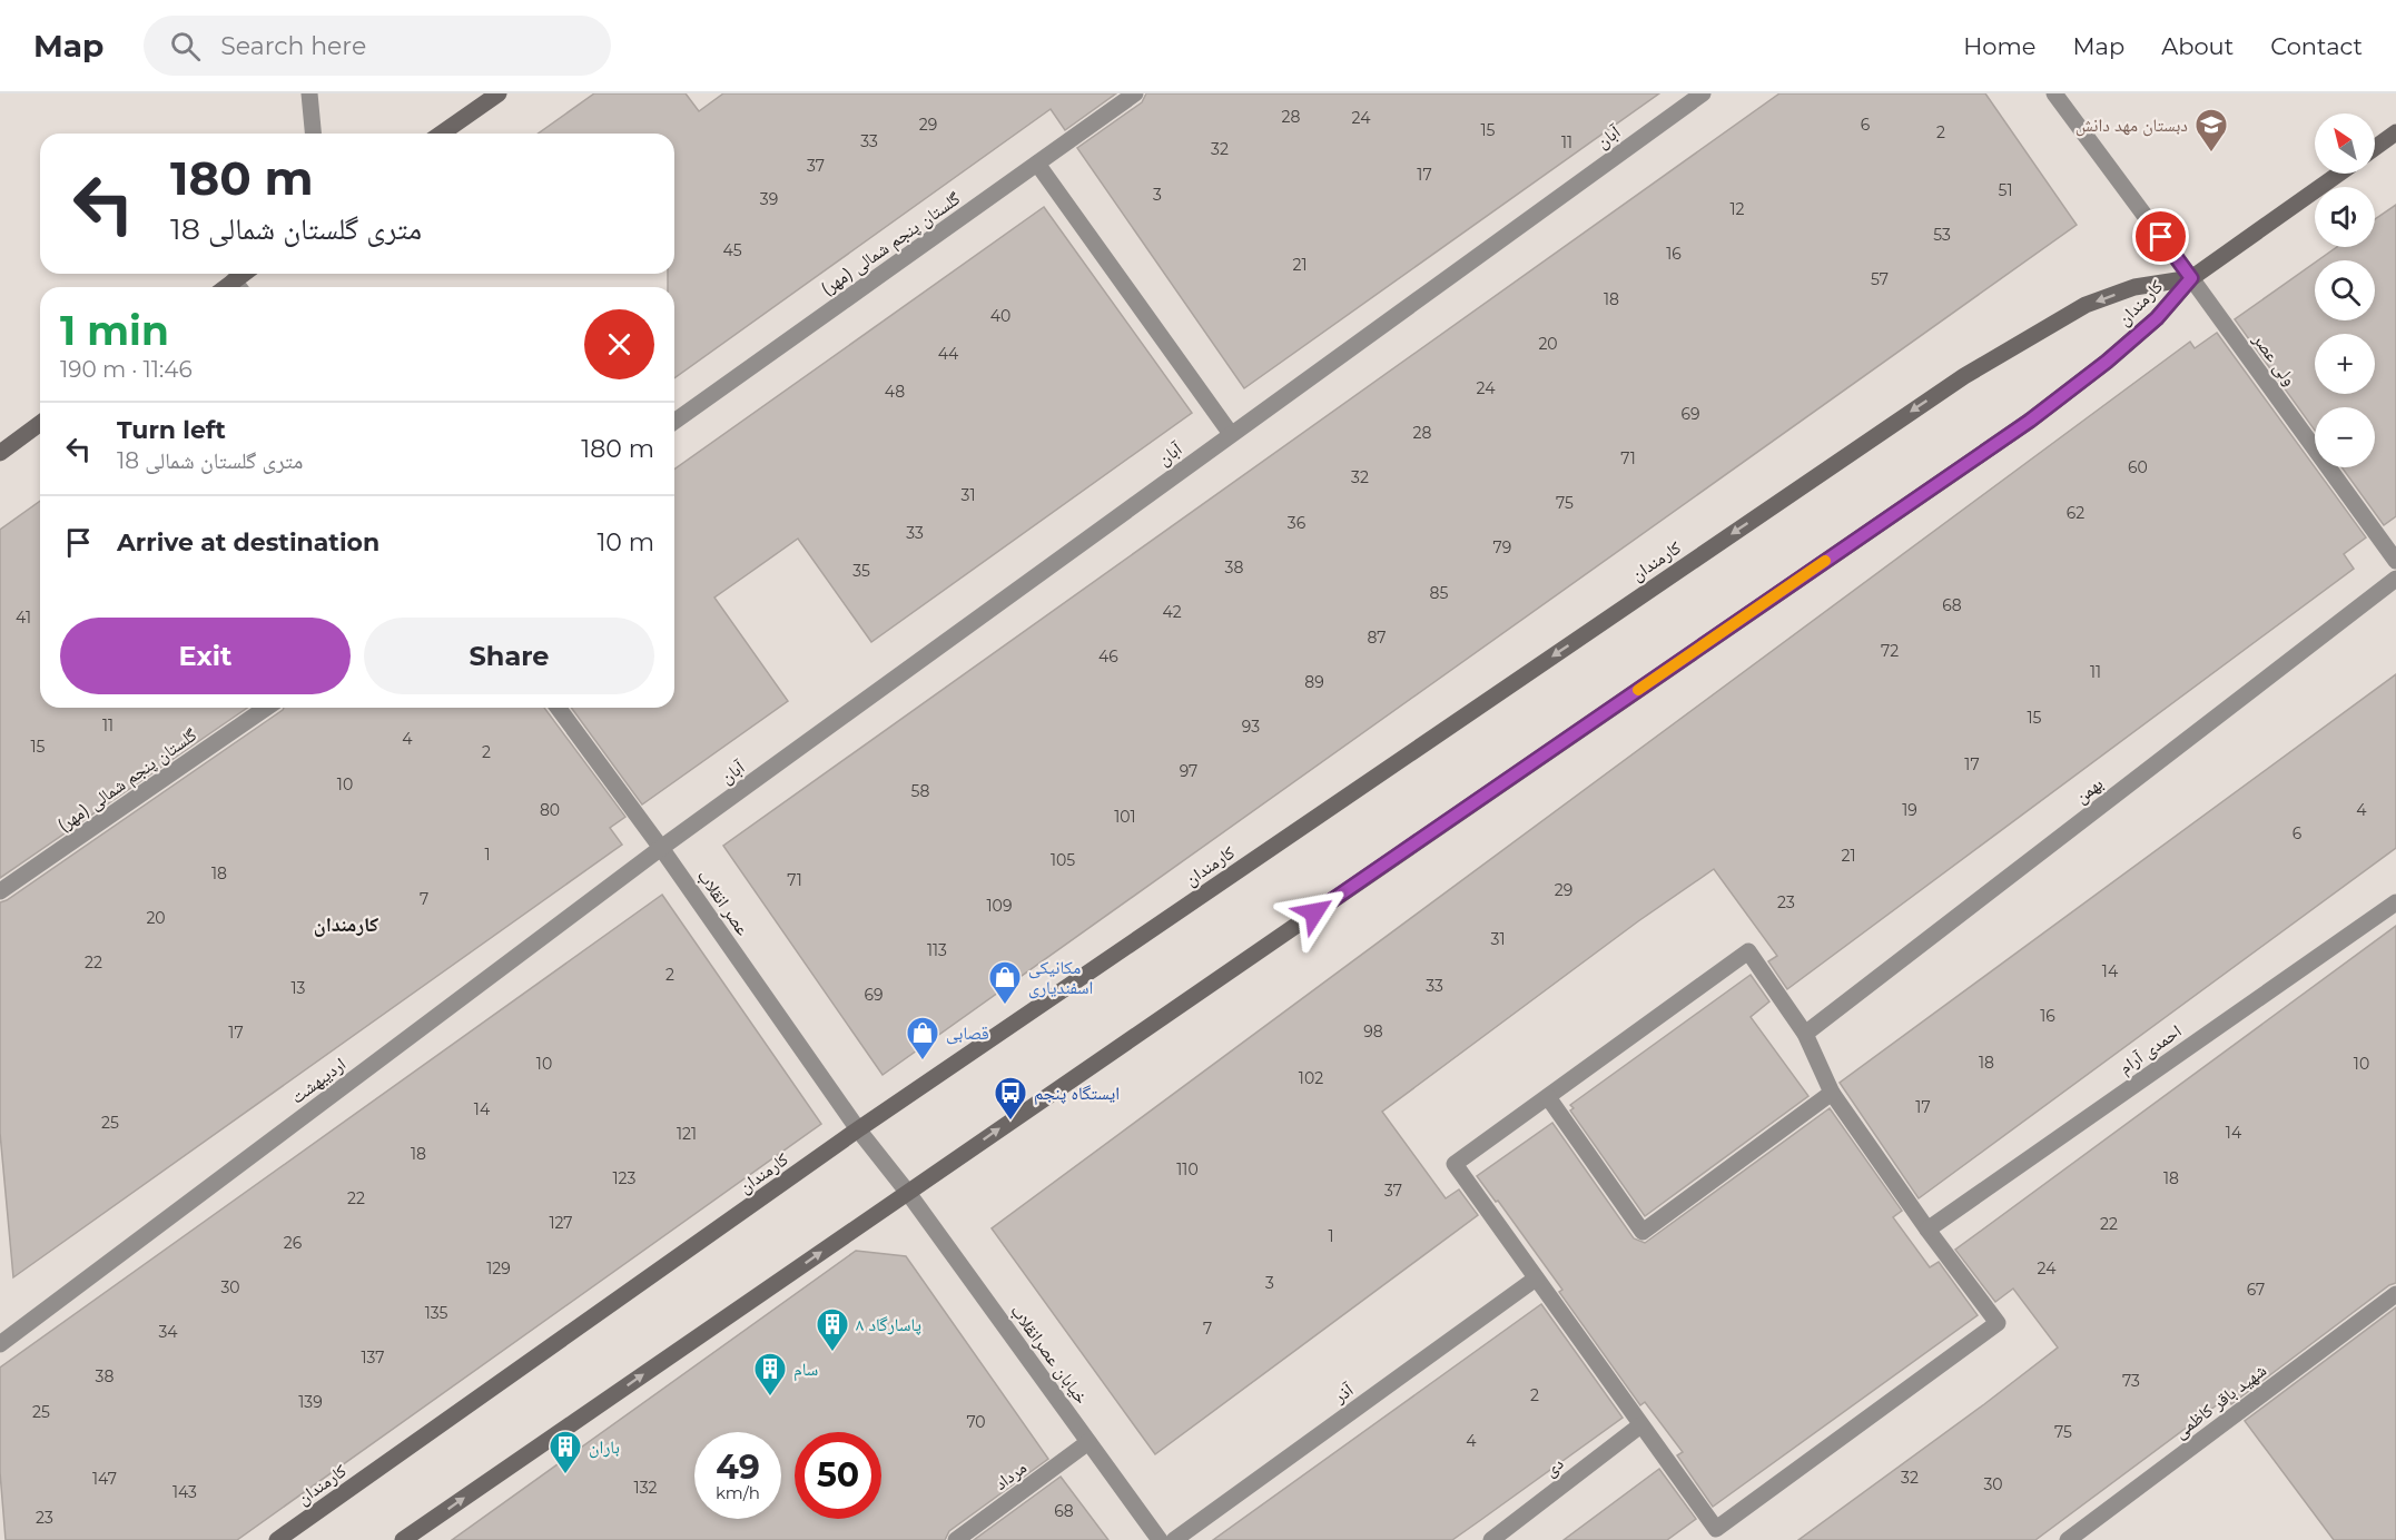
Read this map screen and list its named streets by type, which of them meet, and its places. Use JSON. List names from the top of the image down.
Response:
{
  "streets": {
    "main road": ["کارمندان"],
    "street": [
      "آبان",
      "گلستان پنجم شمالی (مهر)",
      "ولی عصر",
      "بهمن",
      "عصر انقلاب",
      "احمدی آرام",
      "اردیبهشت",
      "خیابان عصرانقلاب",
      "آذر",
      "شهید باقر کاظمی",
      "دی",
      "مرداد"
    ]
  },
  "crossings": [
    ["آبان", "عصر انقلاب"],
    ["آبان", "اردیبهشت"],
    ["کارمندان", "ولی عصر"],
    ["کارمندان", "عصر انقلاب"],
    ["کارمندان", "خیابان عصرانقلاب"],
    ["عصر انقلاب", "اردیبهشت"],
    ["عصر انقلاب", "خیابان عصرانقلاب"],
    ["خیابان عصرانقلاب", "مرداد"]
  ],
  "districts": ["کارمندان"],
  "places": {
    "school or university": ["دبستان مهد دانش"],
    "shop": ["مکانیکی اسفندیاری", "قصابی"],
    "bus stop": ["ایستگاه پنجم"],
    "building": ["پاسارگاد ۸", "سام", "باران"]
  },
  "house_numbers": [
    "28",
    "24",
    "29",
    "6",
    "15",
    "2",
    "33",
    "11",
    "32",
    "37",
    "17",
    "51",
    "3",
    "39",
    "12",
    "53",
    "45",
    "16",
    "21",
    "57",
    "18",
    "40",
    "20",
    "44",
    "24",
    "48",
    "69",
    "28",
    "71",
    "60",
    "32",
    "31",
    "75",
    "62",
    "36",
    "33",
    "79",
    "38",
    "35",
    "85",
    "68",
    "42",
    "41",
    "87",
    "72",
    "46",
    "11",
    "89",
    "15",
    "11",
    "93",
    "4",
    "15",
    "2",
    "17",
    "97",
    "10",
    "58",
    "80",
    "19",
    "4",
    "101",
    "6",
    "1",
    "21",
    "105",
    "18",
    "71",
    "29",
    "7",
    "23",
    "109",
    "20",
    "31",
    "113",
    "22",
    "14",
    "2",
    "33",
    "13",
    "69",
    "16",
    "98",
    "17",
    "18",
    "10",
    "10",
    "102",
    "17",
    "14",
    "25",
    "14",
    "121",
    "18",
    "110",
    "123",
    "18",
    "37",
    "22",
    "127",
    "22",
    "1",
    "26",
    "129",
    "24",
    "3",
    "30",
    "67",
    "135",
    "7",
    "34",
    "137",
    "38",
    "73",
    "2",
    "139",
    "25",
    "70",
    "75",
    "4",
    "32",
    "147",
    "30",
    "132",
    "143",
    "68",
    "23"
  ],
  "north": "top left",
  "page": {
    "header": "Map",
    "search": "Search here",
    "nav": [
      "Home",
      "Map",
      "About",
      "Contact"
    ],
    "map_buttons": ["+", "−"],
    "turn": ["180 m", "18 متری گلستان شمالی"],
    "heading": ["1 min", "190 m · 11:46"],
    "list": [
      {
        "name": "Turn left",
        "note": "18 متری گلستان شمالی",
        "value": "180 m"
      },
      {
        "name": "Arrive at destination",
        "value": "10 m"
      }
    ],
    "buttons": ["Exit", "Share"],
    "speed": "49 km/h",
    "limit": "50"
  }
}
